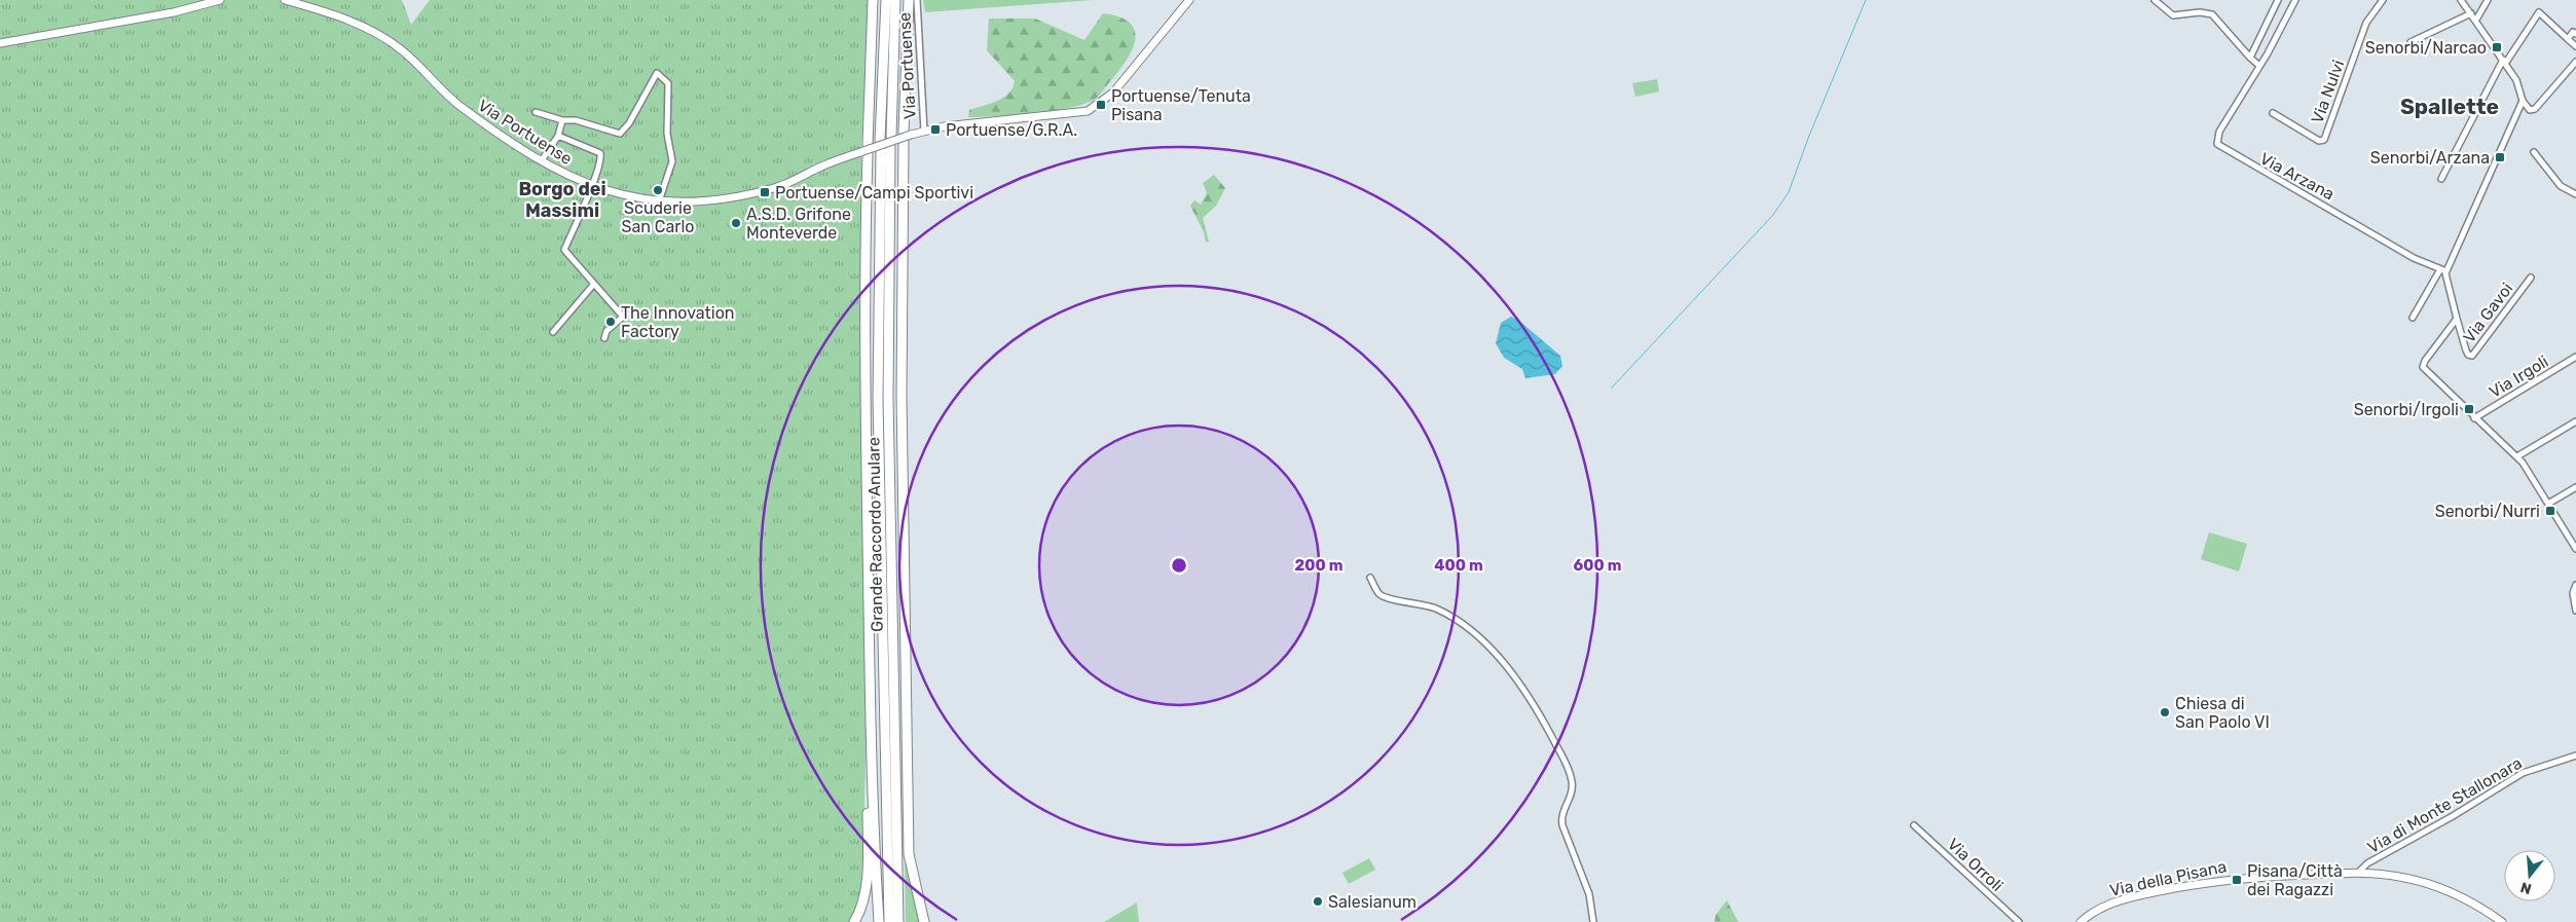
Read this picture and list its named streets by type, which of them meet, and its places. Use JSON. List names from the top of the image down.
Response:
{
  "streets": {
    "highway": ["Grande Raccordo Anulare"],
    "main road": ["Via Portuense", "Via della Pisana"],
    "street": [
      "Via Nulvi",
      "Via Arzana",
      "Via Gavoi",
      "Via Irgoli",
      "Via di Monte Stallonara",
      "Via Orroli"
    ]
  },
  "crossings": [
    ["Via Portuense", "Grande Raccordo Anulare"],
    ["Via di Monte Stallonara", "Via della Pisana"]
  ],
  "districts": ["Spallette", "Borgo dei Massimi"],
  "places": {
    "transit": [
      "Senorbi/Narcao",
      "Portuense/Tenuta Pisana",
      "Portuense/G.R.A.",
      "Senorbi/Arzana",
      "Portuense/Campi Sportivi",
      "Senorbi/Irgoli",
      "Senorbi/Nurri",
      "Pisana/Città dei Ragazzi"
    ],
    "other": [
      "Scuderie San Carlo",
      "A.S.D. Grifone Monteverde",
      "The Innovation Factory",
      "Chiesa di San Paolo VI",
      "Salesianum"
    ]
  },
  "north": "bottom",
  "rings": ["200 m", "400 m", "600 m"]
}
